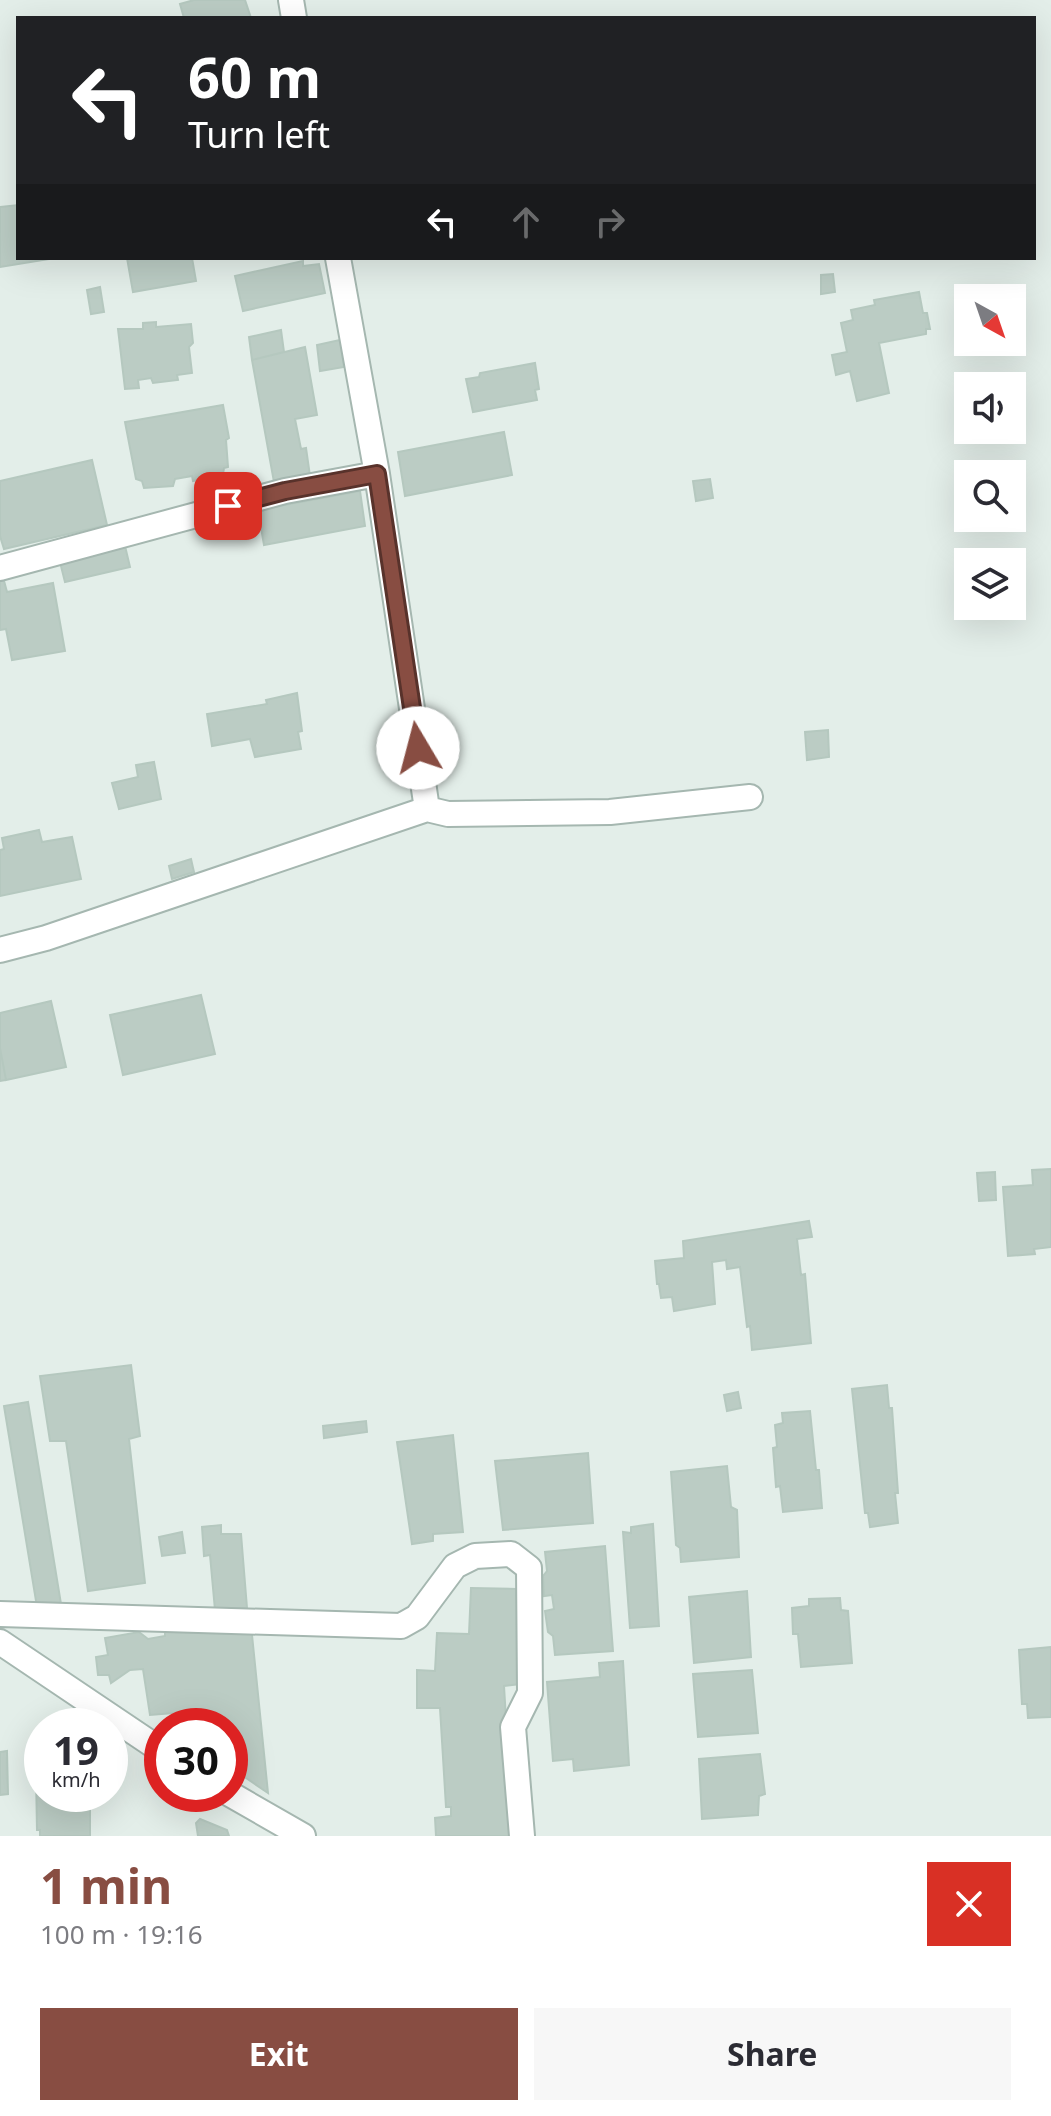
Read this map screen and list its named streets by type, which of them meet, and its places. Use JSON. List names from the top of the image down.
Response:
{
  "north": "bottom right",
  "page": {
    "turn": ["60 m", "Turn left"],
    "speed": "19 km/h",
    "limit": "30",
    "heading": ["1 min", "100 m · 19:16"],
    "buttons": ["Exit", "Share"]
  }
}
